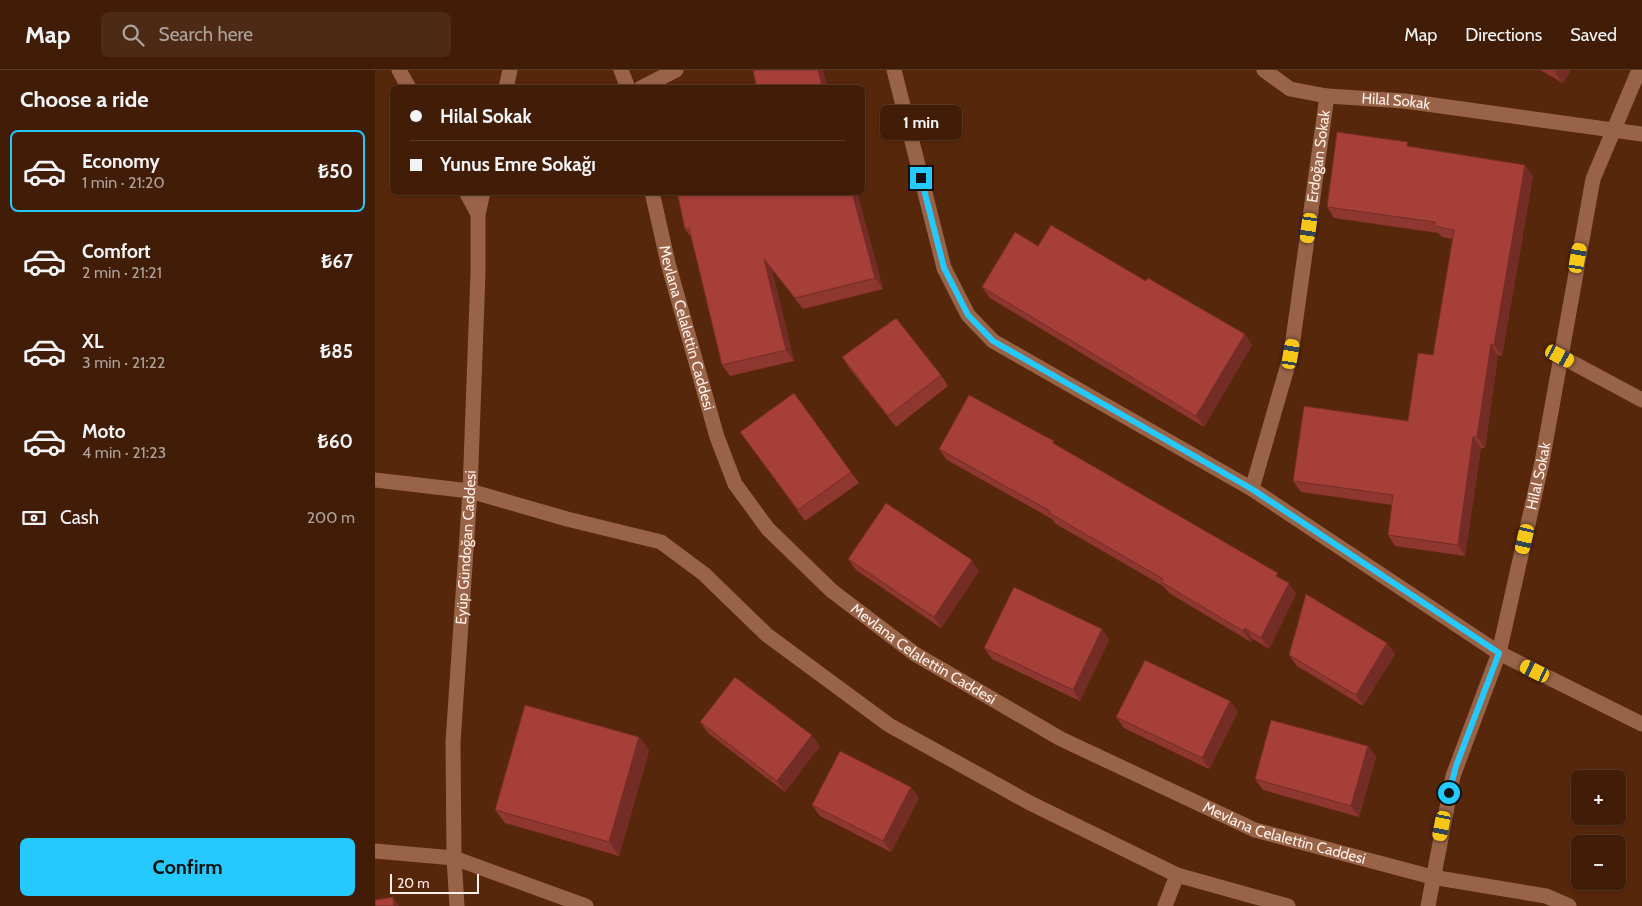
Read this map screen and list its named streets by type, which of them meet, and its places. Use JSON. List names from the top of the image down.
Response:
{
  "streets": {
    "street": [
      "Hilal Sokak",
      "Erdoğan Sokak",
      "Mevlana Celalettin Caddesi",
      "Eyüp Gündoğan Caddesi"
    ]
  },
  "crossings": [
    ["Hilal Sokak", "Erdoğan Sokak"],
    ["Hilal Sokak", "Mevlana Celalettin Caddesi"]
  ],
  "scale_bar": "20 m",
  "page": {
    "header": "Map",
    "search": "Search here",
    "nav": ["Map", "Directions", "Saved"],
    "heading": "Choose a ride",
    "banner": ["Hilal Sokak", "Yunus Emre Sokağı"],
    "bubble": "1 min",
    "list": [
      {
        "name": "Economy",
        "note": "1 min · 21:20",
        "value": "₺50"
      },
      {
        "name": "Comfort",
        "note": "2 min · 21:21",
        "value": "₺67"
      },
      {
        "name": "XL",
        "note": "3 min · 21:22",
        "value": "₺85"
      },
      {
        "name": "Moto",
        "note": "4 min · 21:23",
        "value": "₺60"
      }
    ],
    "pay": ["Cash", "200 m"],
    "map_buttons": ["+", "−"],
    "buttons": "Confirm",
    "scale": "20 m"
  }
}
